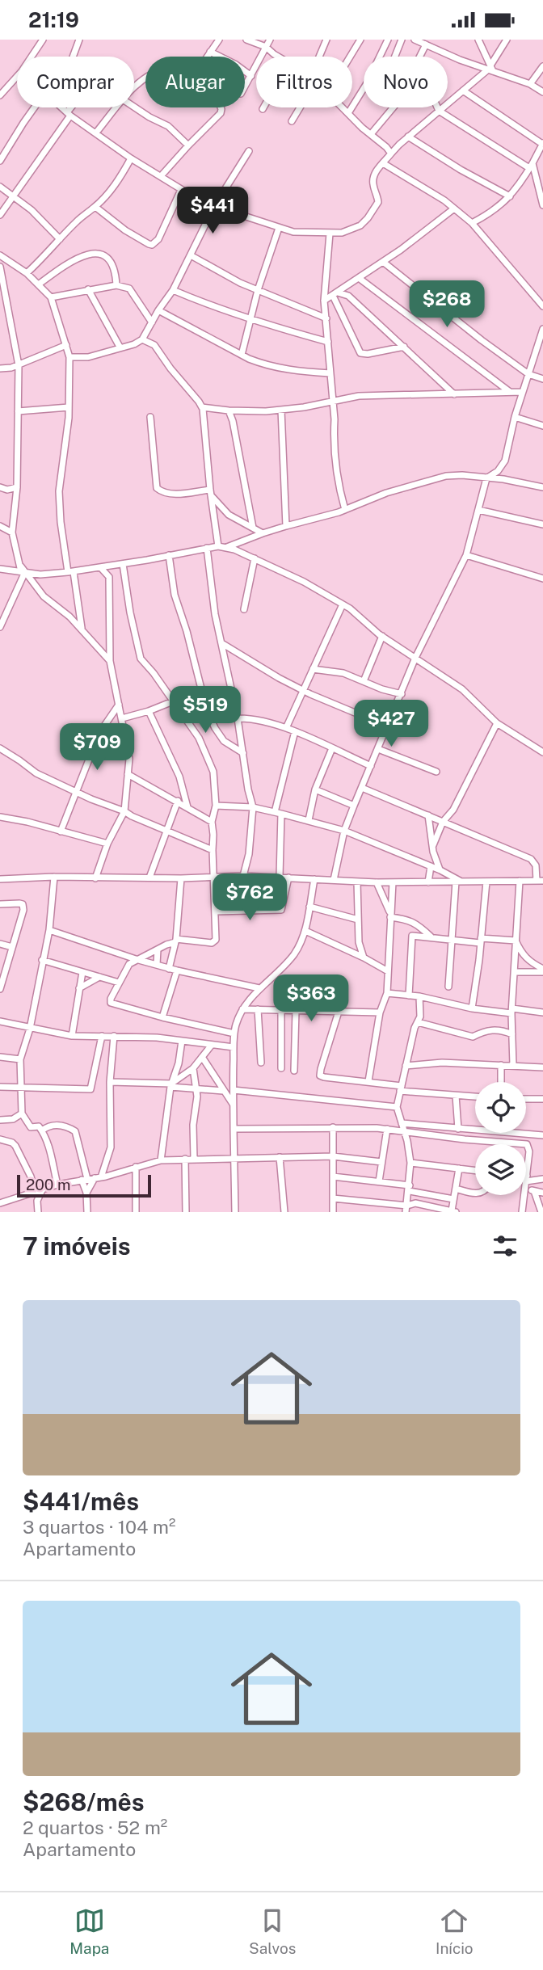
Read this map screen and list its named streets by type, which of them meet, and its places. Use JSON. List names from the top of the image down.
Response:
{
  "scale_bar": "200 m",
  "page": {
    "status": "21:19",
    "chip": [
      "Comprar",
      "Alugar",
      "Filtros",
      "Novo"
    ],
    "price": [
      "$441",
      "$268",
      "$519",
      "$427",
      "$709",
      "$762",
      "$363"
    ],
    "scale": "200 m",
    "heading": "7 imóveis",
    "list": [
      {
        "name": "$441/mês",
        "note": "3 quartos · 104 m² · Apartamento"
      },
      {
        "name": "$268/mês",
        "note": "2 quartos · 52 m² · Apartamento"
      }
    ],
    "tabs": ["Mapa", "Salvos", "Início"]
  }
}
